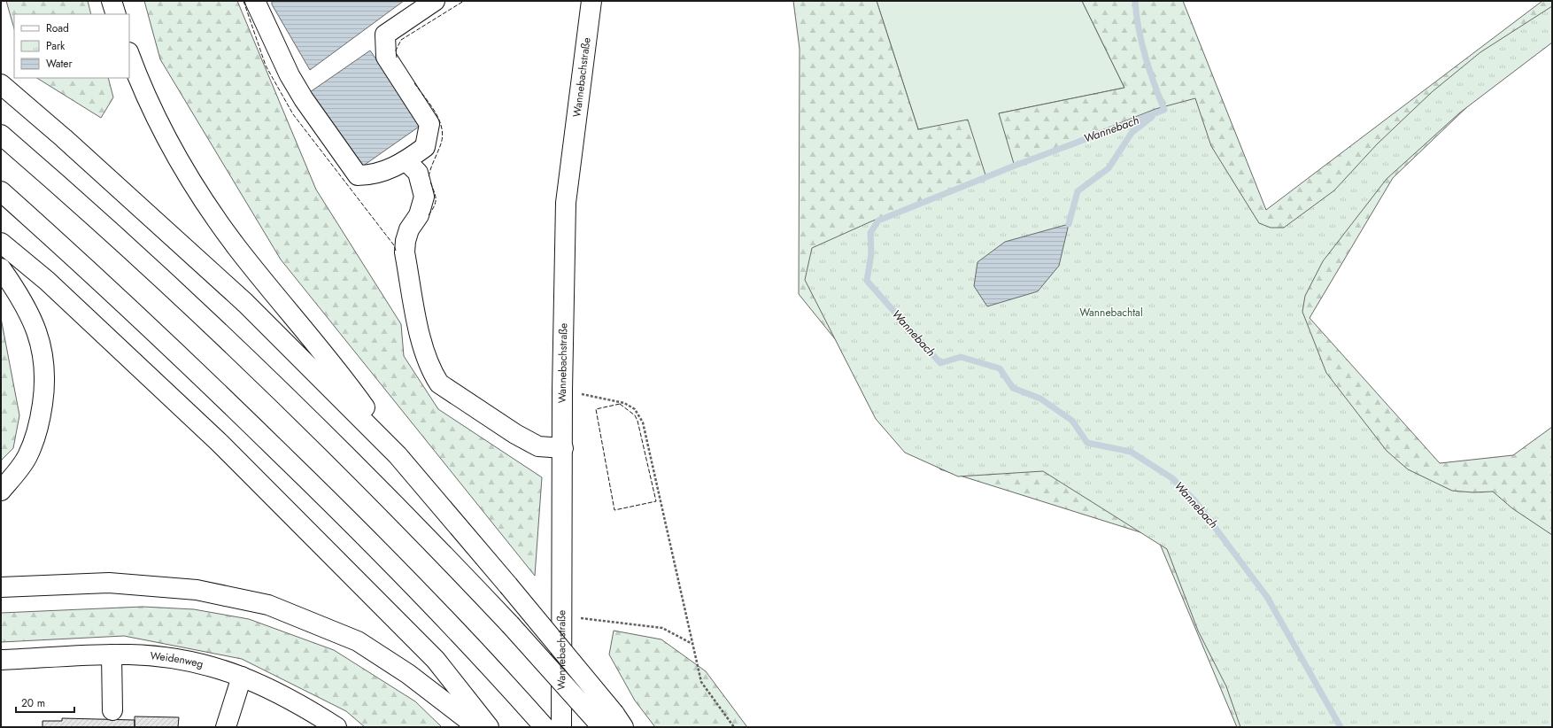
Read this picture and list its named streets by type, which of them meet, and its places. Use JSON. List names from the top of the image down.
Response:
{
  "streets": {
    "main road": ["Wannebachstraße", "Weidenweg"]
  },
  "water": ["Wannebach"],
  "parks": ["Wannebachtal"],
  "legend": ["Road", "Park", "Water"],
  "scale_bar": "20 m"
}
